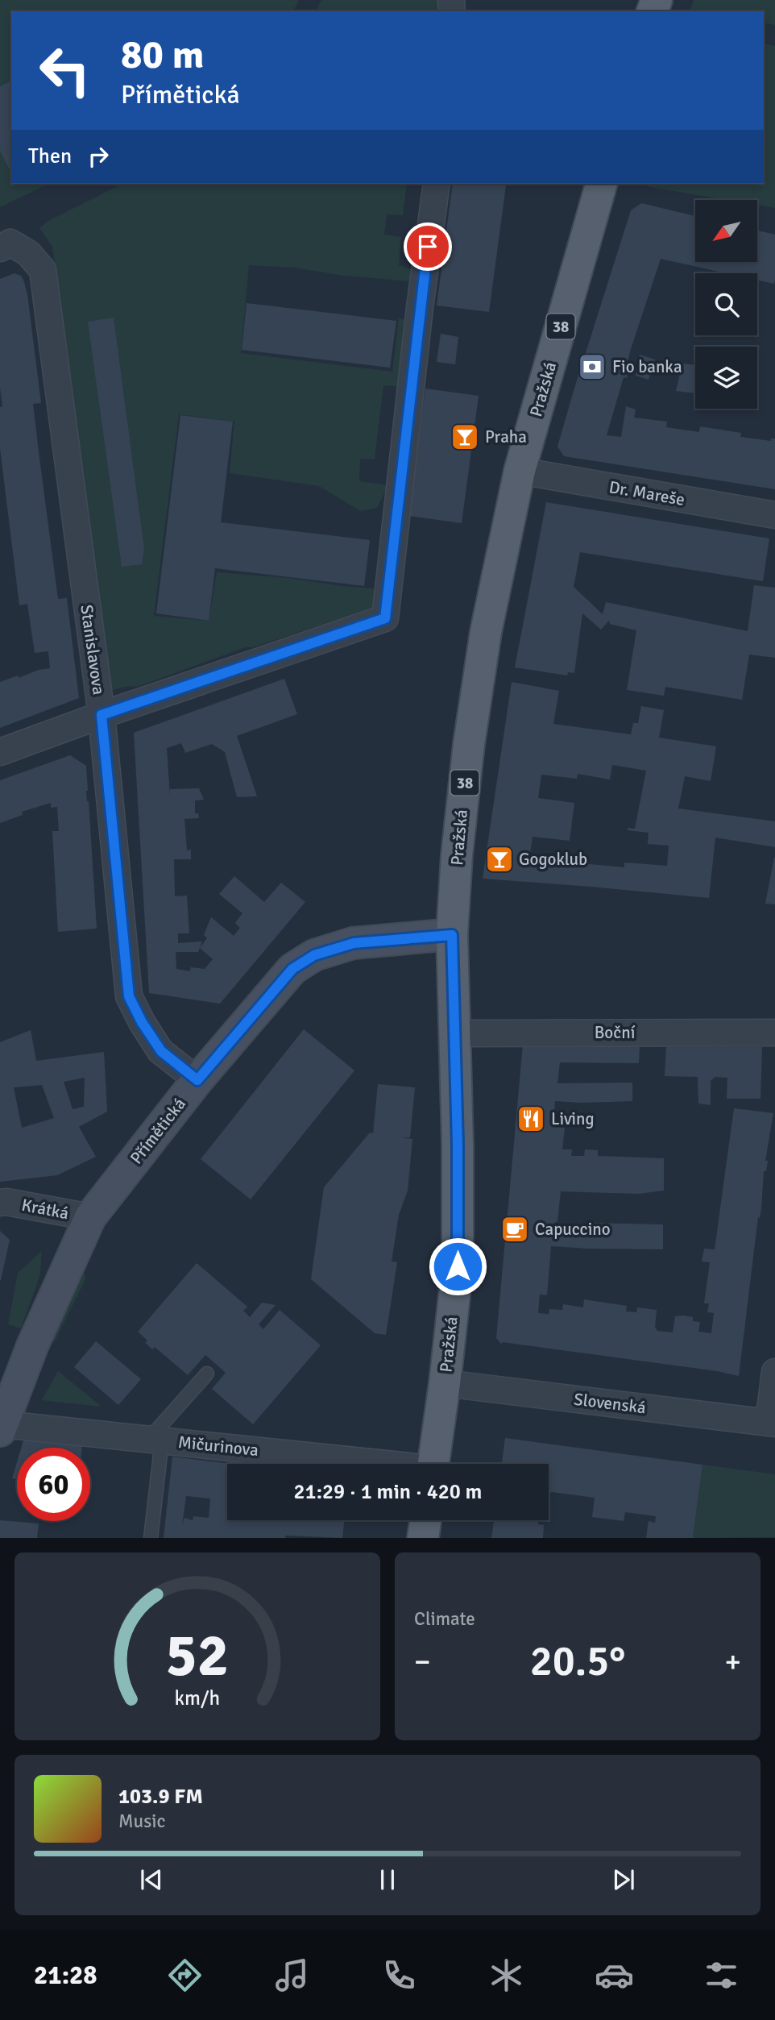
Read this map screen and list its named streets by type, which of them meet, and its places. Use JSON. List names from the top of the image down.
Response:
{
  "streets": {
    "main road": ["38", "Pražská", "Přímětická"],
    "street": [
      "Dr. Mareše",
      "Stanislavova",
      "Boční",
      "Krátká",
      "Slovenská",
      "Mičurinova"
    ]
  },
  "crossings": [
    ["Pražská", "Dr. Mareše"],
    ["Pražská", "Boční"],
    ["Pražská", "Přímětická"],
    ["Pražská", "Slovenská"],
    ["Stanislavova", "Přímětická"],
    ["Přímětická", "Krátká"],
    ["Přímětická", "Mičurinova"]
  ],
  "places": {
    "bank": ["Fio banka"],
    "bar": ["Praha", "Gogoklub"],
    "restaurant": ["Living"],
    "cafe": ["Capuccino"]
  },
  "north": "bottom left",
  "page": {
    "turn": ["80 m", "Přímětická"],
    "then": "Then",
    "limit": "60",
    "trip": "21:29 · 1 min · 420 m",
    "tile": "Climate",
    "heat": ["−", "20.5°", "+"],
    "song": ["103.9 FM", "Music"],
    "tabs": "21:28",
    "gauge": ["52", "km/h"]
  }
}
